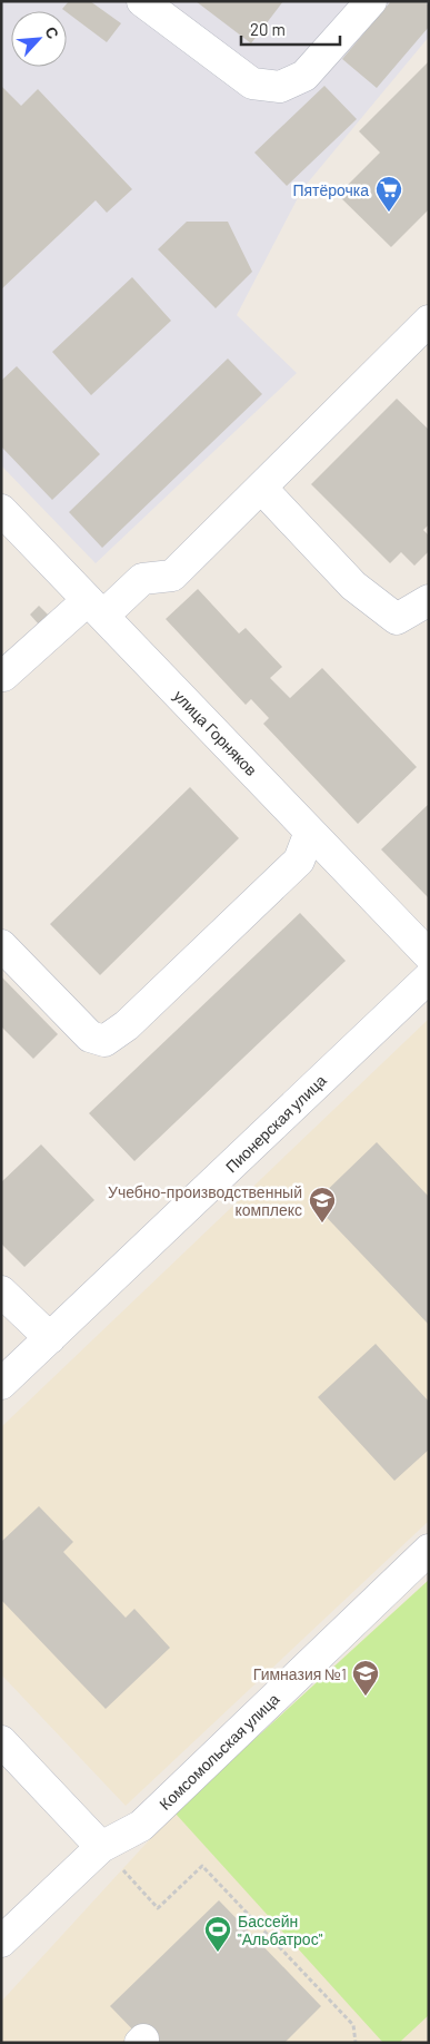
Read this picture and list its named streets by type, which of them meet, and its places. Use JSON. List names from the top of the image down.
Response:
{
  "streets": {
    "street": ["улица Горняков", "Пионерская улица", "Комсомольская улица"]
  },
  "places": {
    "supermarket": ["Пятёрочка"],
    "school or university": ["Учебно-производственный комплекс", "Гимназия №1"],
    "sports": ["Бассейн \"Альбатрос\""]
  },
  "scale_bar": "20 m",
  "north": "top right"
}
